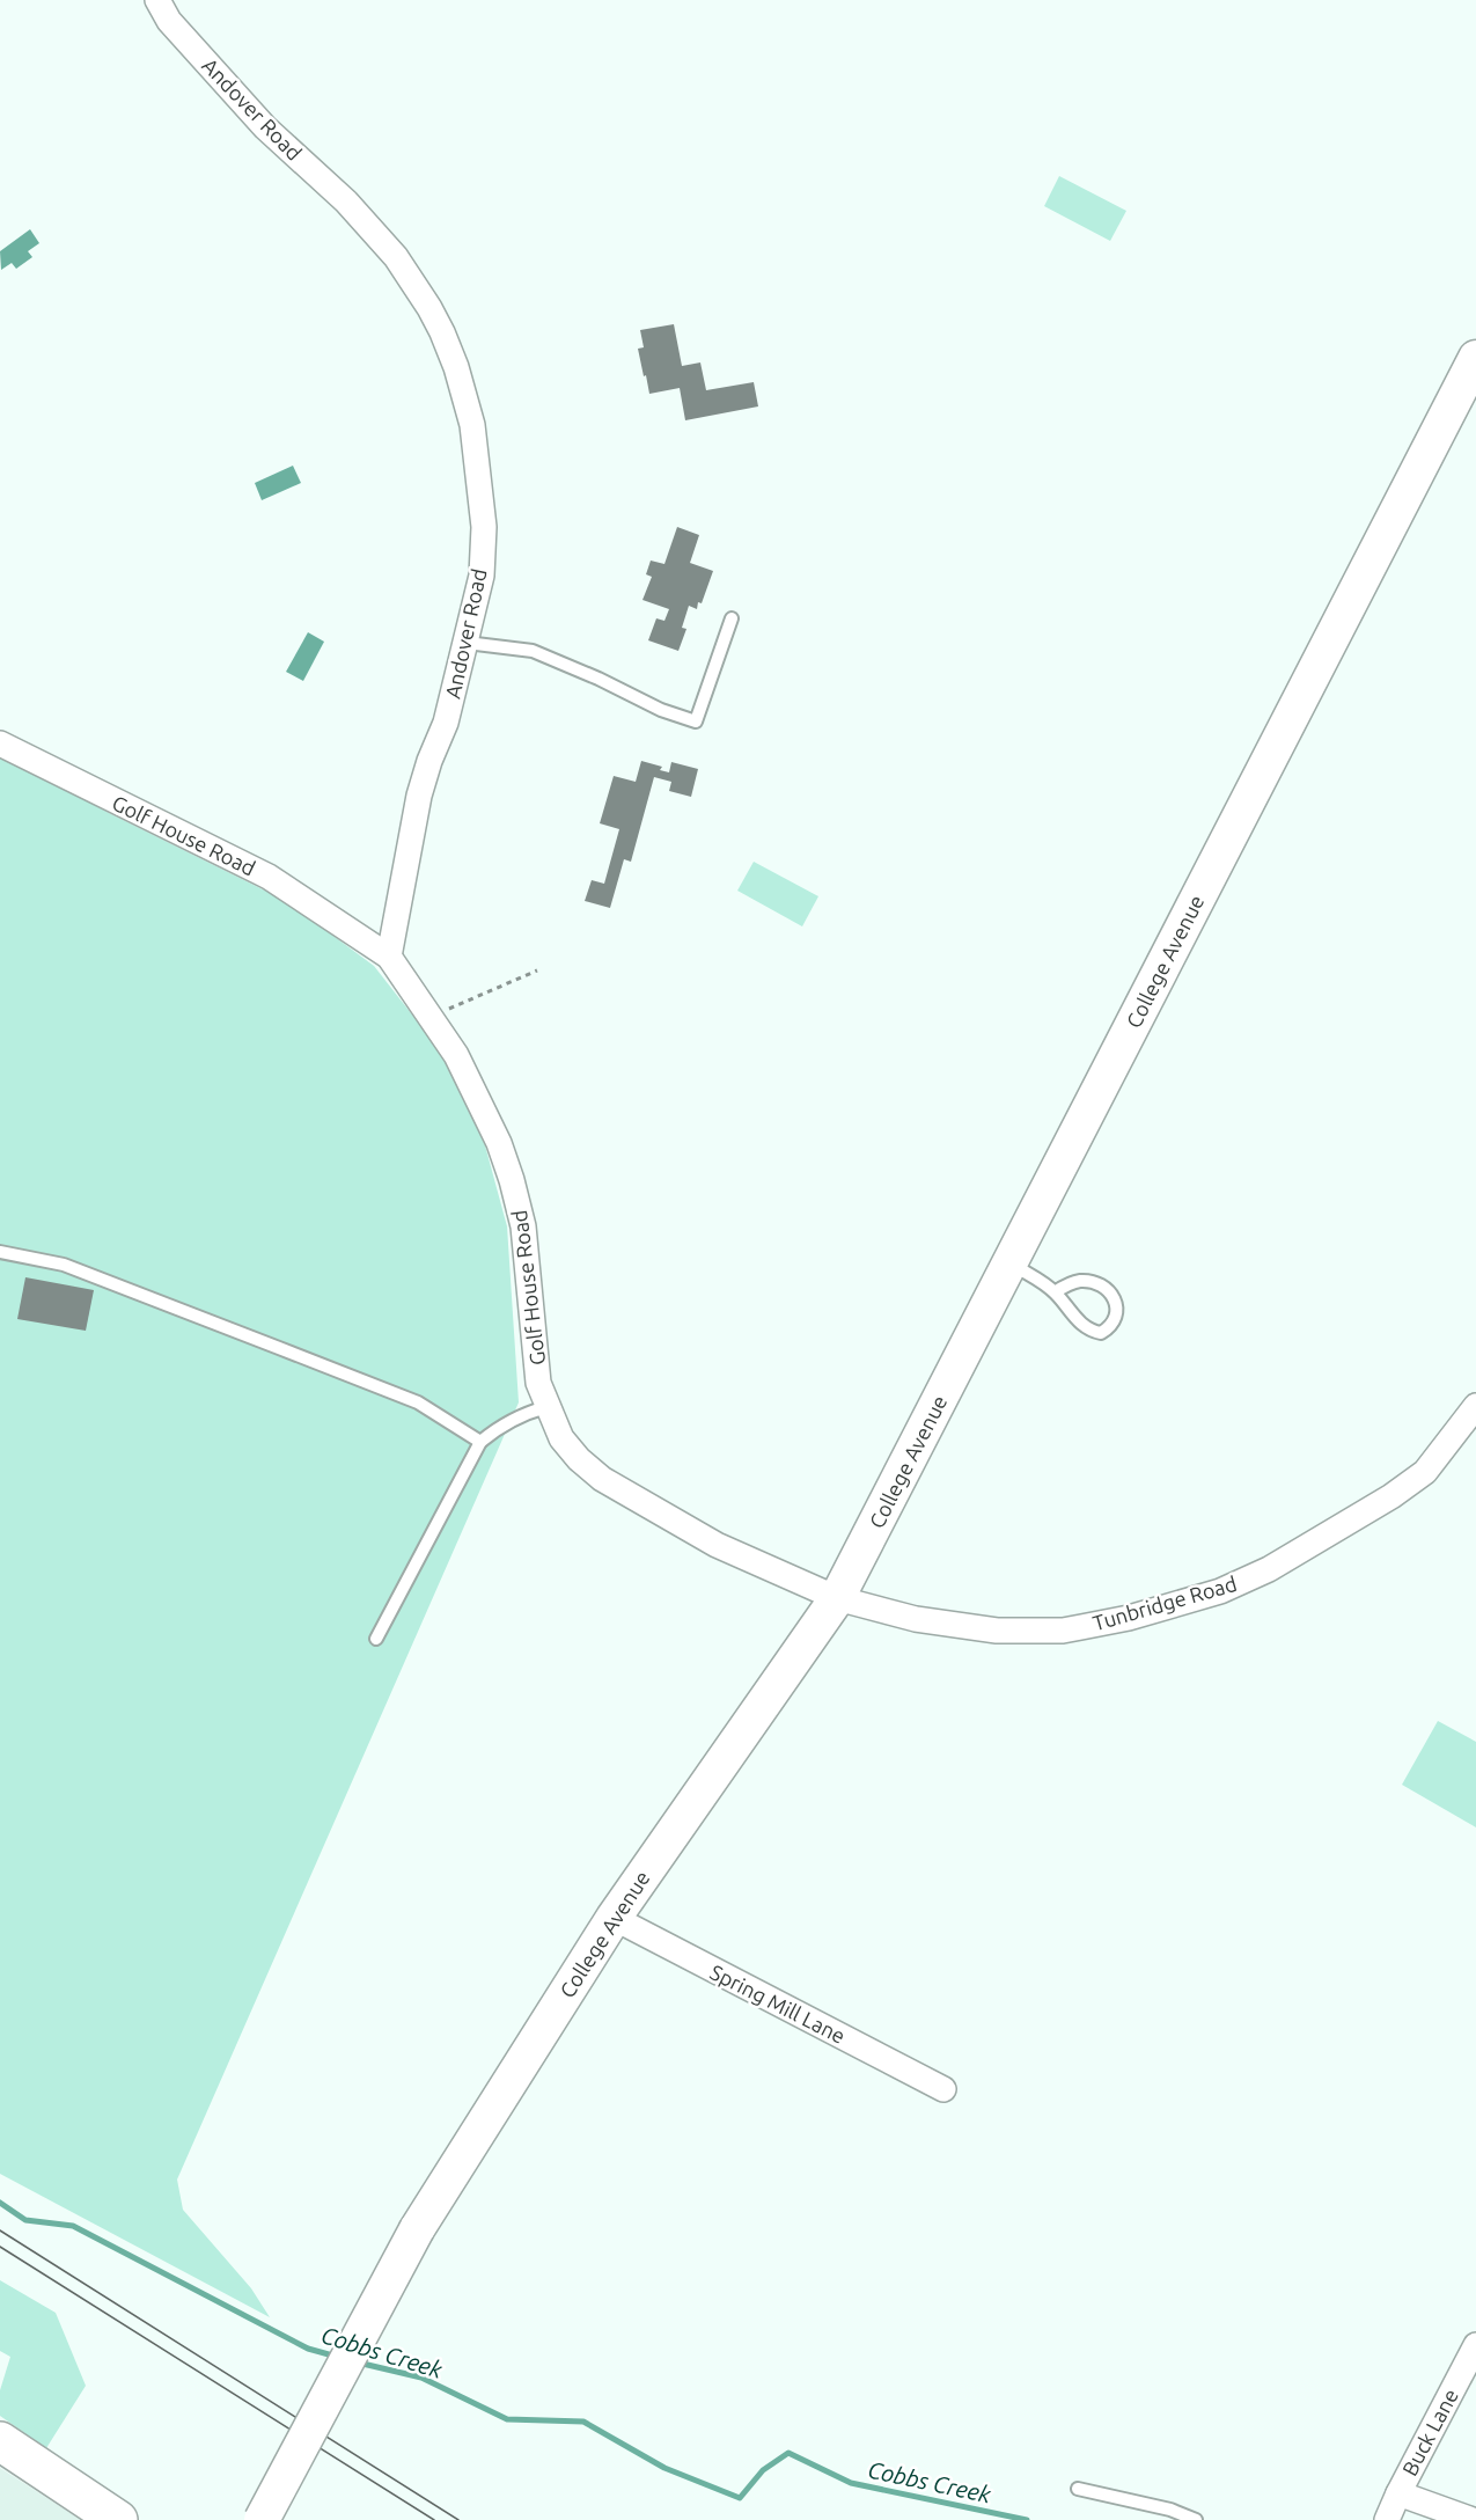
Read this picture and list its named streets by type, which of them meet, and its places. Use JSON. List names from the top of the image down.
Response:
{
  "streets": {
    "main road": ["College Avenue"],
    "street": [
      "Andover Road",
      "Golf House Road",
      "Tunbridge Road",
      "Spring Mill Lane",
      "Buck Lane"
    ]
  },
  "crossings": [
    ["Andover Road", "Golf House Road"],
    ["Golf House Road", "College Avenue"],
    ["Golf House Road", "Tunbridge Road"],
    ["College Avenue", "Tunbridge Road"],
    ["College Avenue", "Spring Mill Lane"]
  ],
  "water": ["Cobbs Creek"]
}
